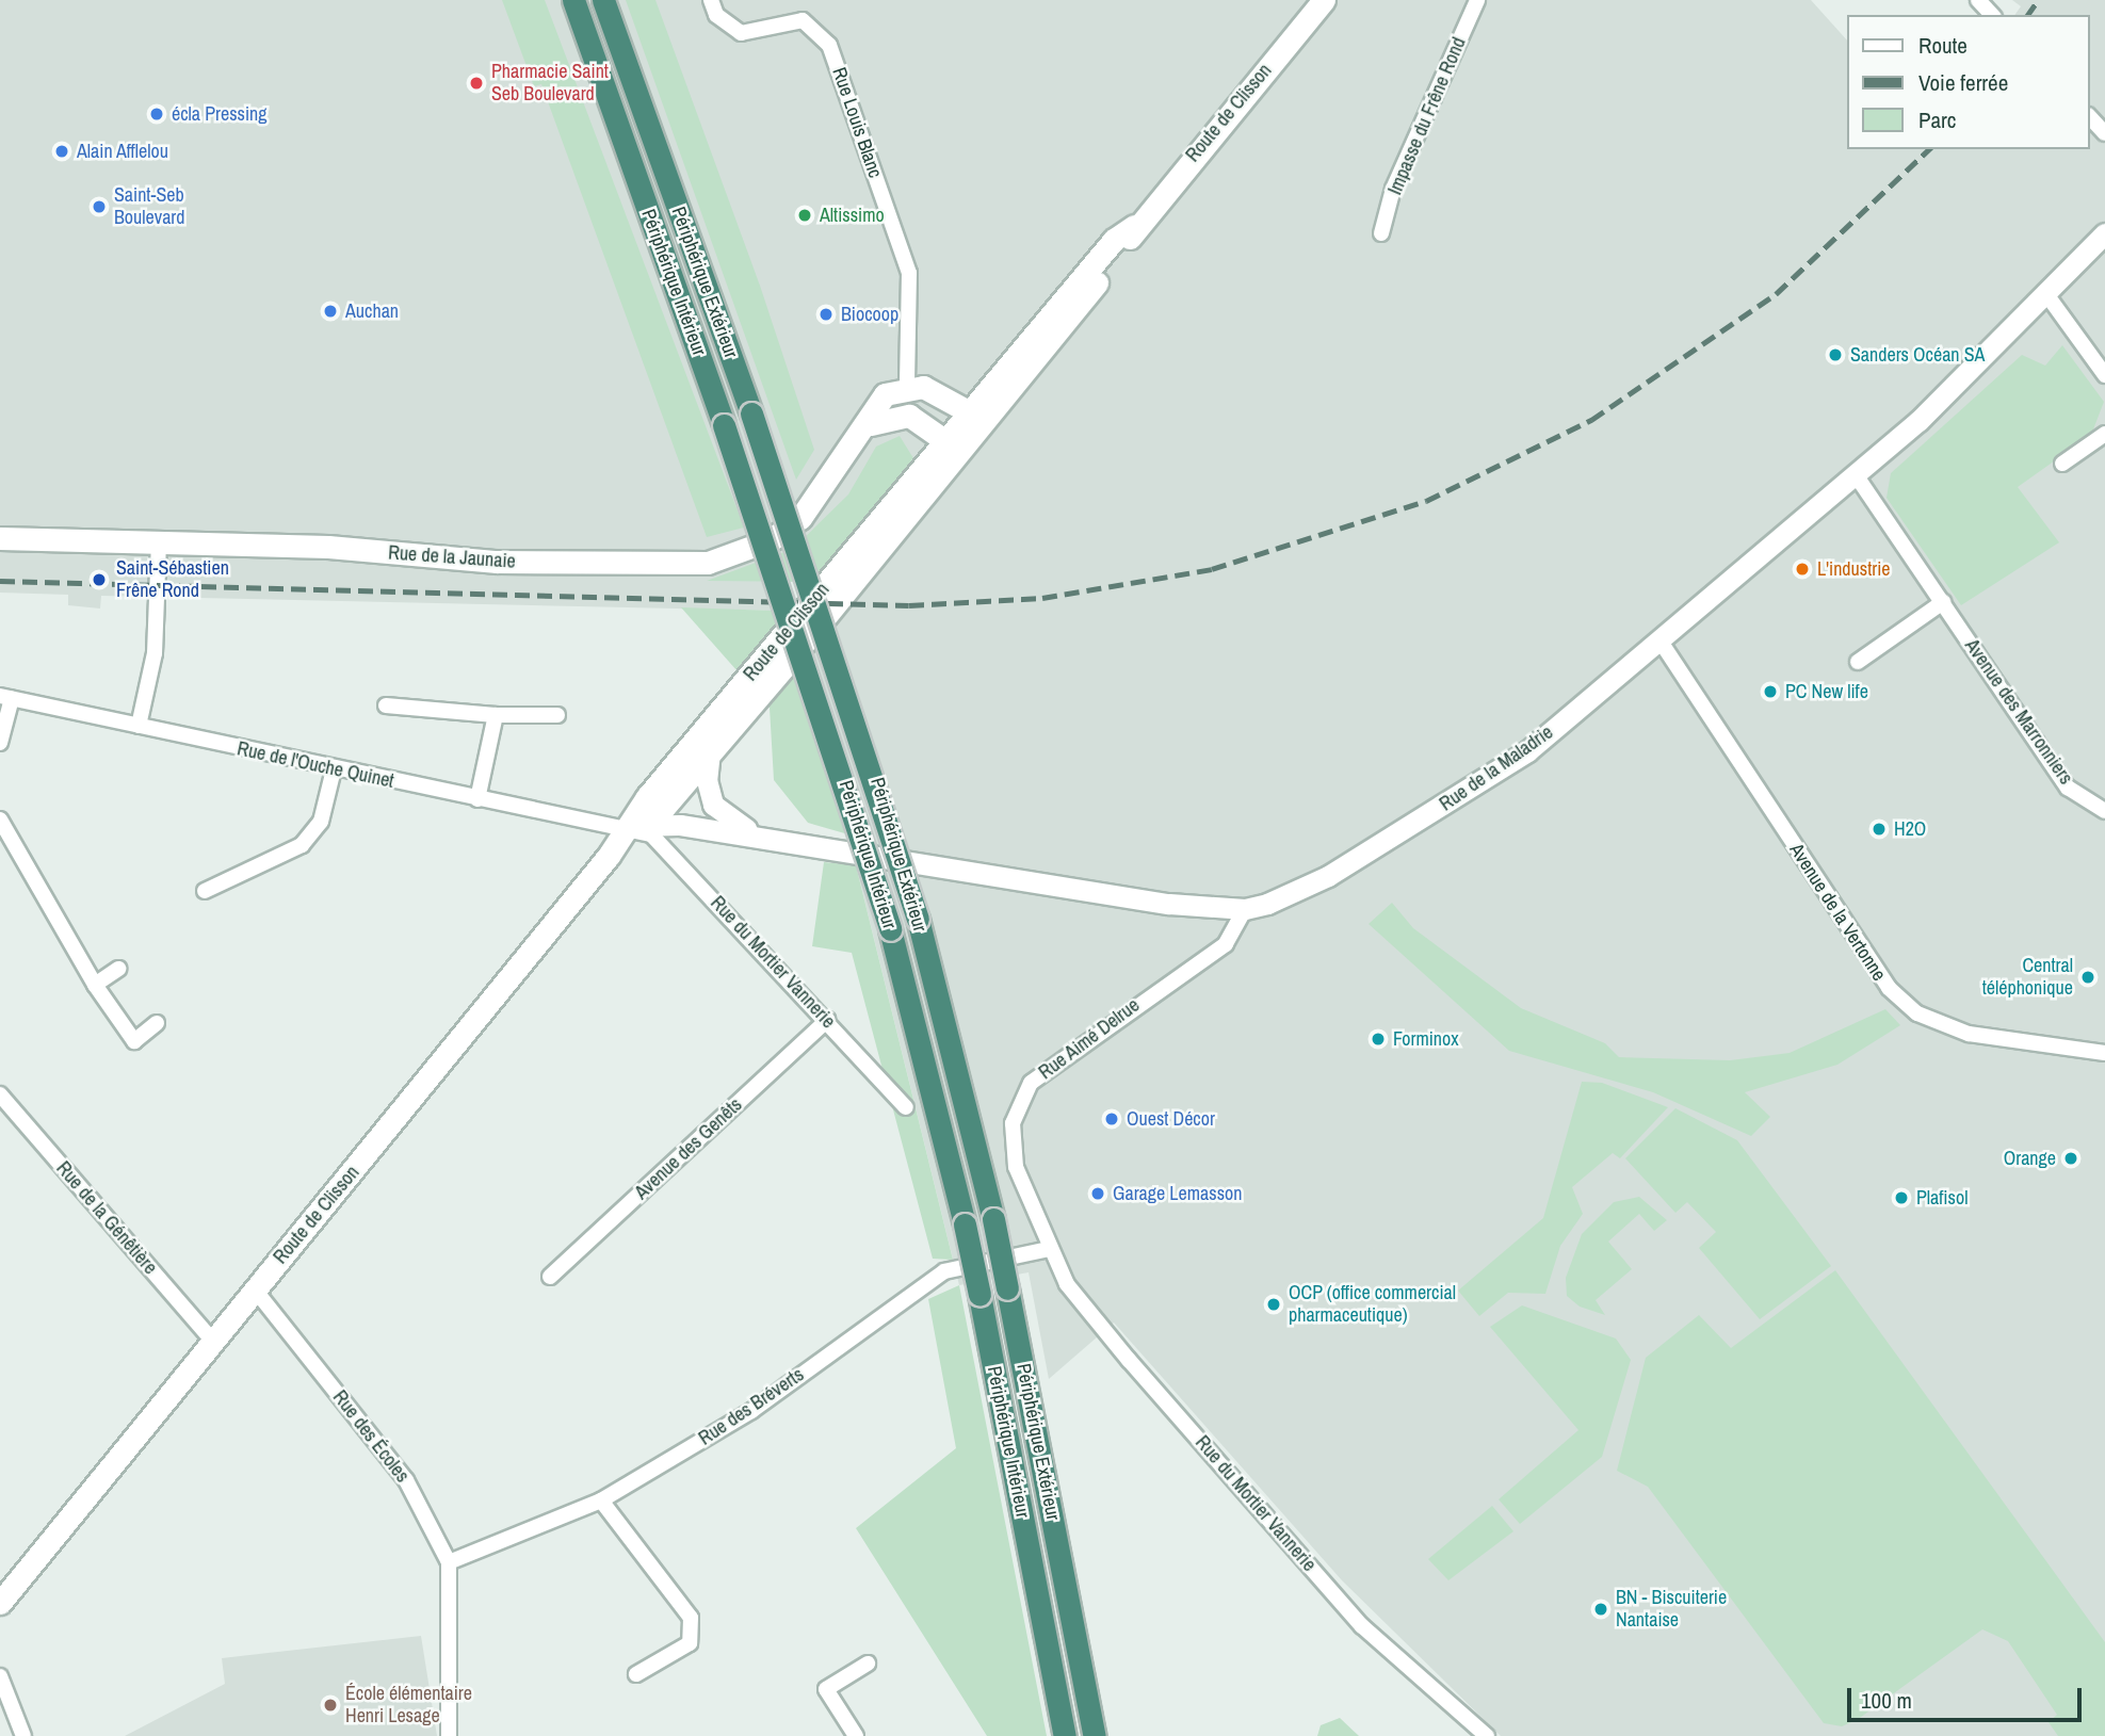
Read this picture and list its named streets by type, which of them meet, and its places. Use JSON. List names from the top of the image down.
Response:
{
  "streets": {
    "highway": ["Périphérique Intérieur", "Périphérique Extérieur"],
    "main road": ["Route de Clisson", "Rue de la Jaunaie"],
    "street": [
      "Impasse du Frêne Rond",
      "Rue Louis Blanc",
      "Avenue des Marronniers",
      "Rue de l'Ouche Quinet",
      "Rue de la Maladrie",
      "Avenue de la Vertonne",
      "Rue du Mortier Vannerie",
      "Rue Aimé Delrue",
      "Avenue des Genêts",
      "Rue de la Génêtière",
      "Rue des Bréverts",
      "Rue des Écoles"
    ]
  },
  "crossings": [
    ["Route de Clisson", "Rue de la Jaunaie"],
    ["Route de Clisson", "Rue de l'Ouche Quinet"],
    ["Route de Clisson", "Rue de la Maladrie"],
    ["Route de Clisson", "Rue du Mortier Vannerie"],
    ["Route de Clisson", "Rue de la Génêtière"],
    ["Route de Clisson", "Rue des Écoles"],
    ["Rue Louis Blanc", "Rue de la Jaunaie"],
    ["Avenue des Marronniers", "Rue de la Maladrie"],
    ["Rue de l'Ouche Quinet", "Rue de la Maladrie"],
    ["Rue de l'Ouche Quinet", "Rue du Mortier Vannerie"],
    ["Rue de la Maladrie", "Avenue de la Vertonne"],
    ["Rue de la Maladrie", "Rue du Mortier Vannerie"],
    ["Rue de la Maladrie", "Rue Aimé Delrue"],
    ["Rue du Mortier Vannerie", "Rue Aimé Delrue"],
    ["Rue du Mortier Vannerie", "Avenue des Genêts"],
    ["Rue du Mortier Vannerie", "Rue des Bréverts"],
    ["Rue Aimé Delrue", "Rue des Bréverts"],
    ["Rue des Bréverts", "Rue des Écoles"]
  ],
  "places": [
    "Pharmacie Saint Seb Boulevard",
    "écla Pressing",
    "Alain Afflelou",
    "Saint-Seb Boulevard",
    "Altissimo",
    "Auchan",
    "Biocoop",
    "Sanders Océan SA",
    "L'industrie",
    "Saint-Sébastien Frêne Rond",
    "PC New life",
    "H2O",
    "Central téléphonique",
    "Forminox",
    "Ouest Décor",
    "Orange",
    "Garage Lemasson",
    "Plafisol",
    "OCP (office commercial pharmaceutique)",
    "BN - Biscuiterie Nantaise",
    "École élémentaire Henri Lesage"
  ],
  "legend": ["Route", "Voie ferrée", "Parc"],
  "scale_bar": "100 m"
}
